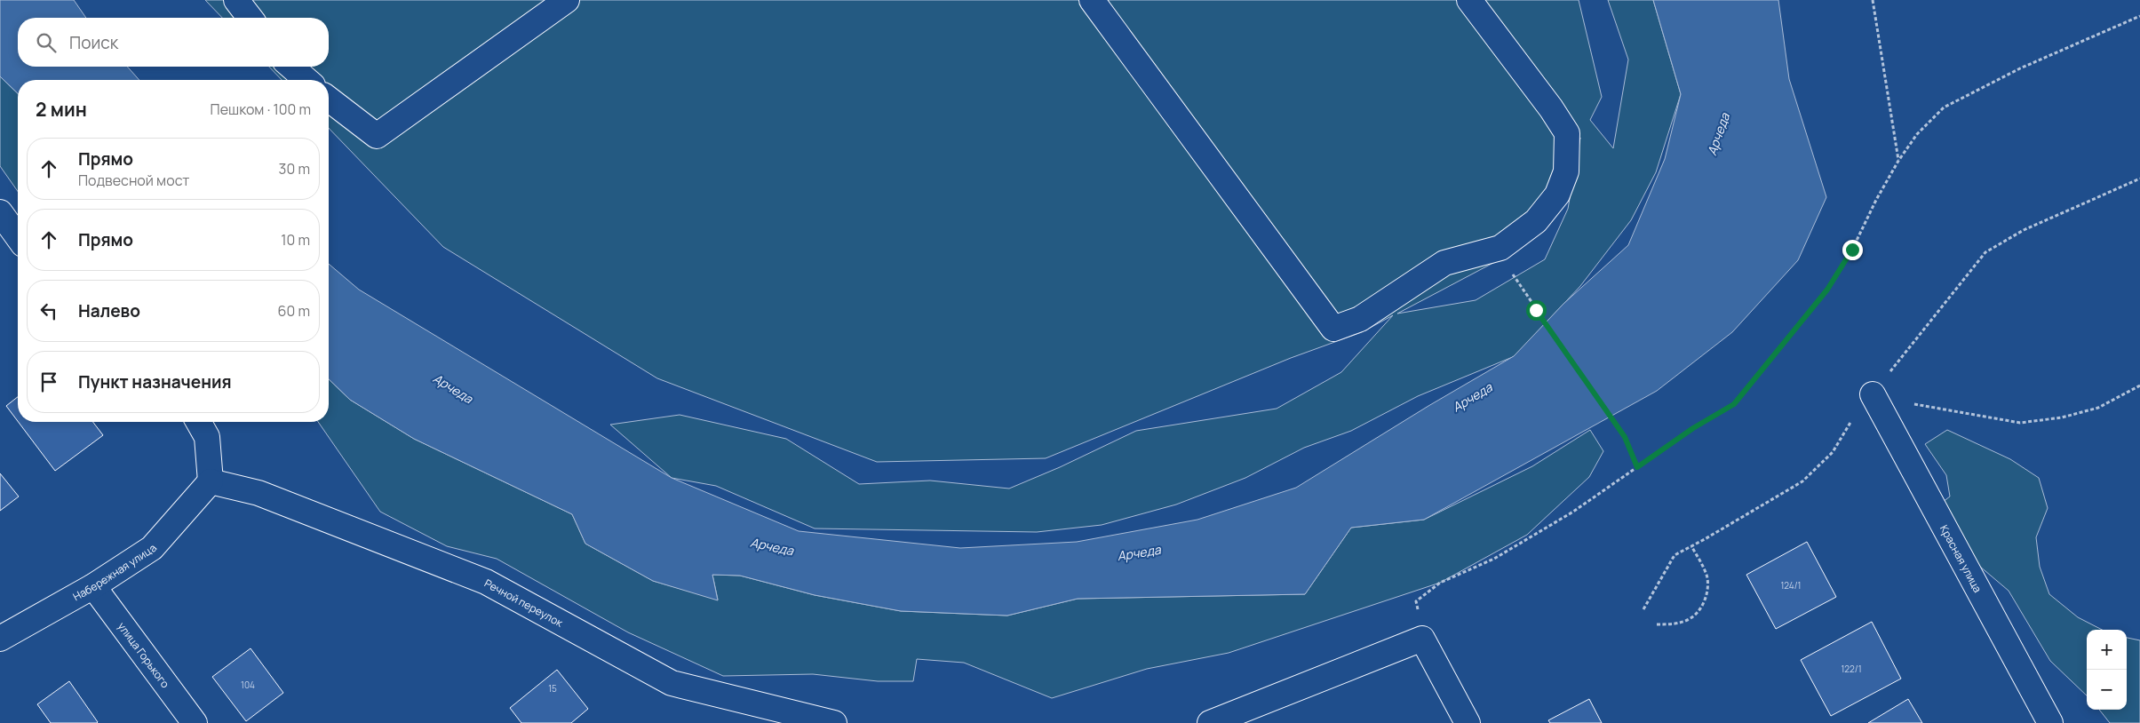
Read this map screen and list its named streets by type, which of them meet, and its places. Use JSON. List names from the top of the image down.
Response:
{
  "streets": {
    "street": [
      "Красная улица",
      "Набережная улица",
      "Речной переулок",
      "улица Горького"
    ]
  },
  "crossings": [
    ["Набережная улица", "Речной переулок"],
    ["Набережная улица", "улица Горького"]
  ],
  "water": ["Арчеда"],
  "house_numbers": [
    "124/1",
    "122/1",
    "104",
    "15"
  ],
  "page": {
    "search": "Поиск",
    "heading": ["2 мин", "Пешком · 100 m"],
    "list": [
      ["Прямо", "Подвесной мост", "30 m"],
      ["Прямо", "10 m"],
      ["Налево", "60 m"],
      "Пункт назначения"
    ],
    "map_buttons": ["+", "−"]
  }
}
